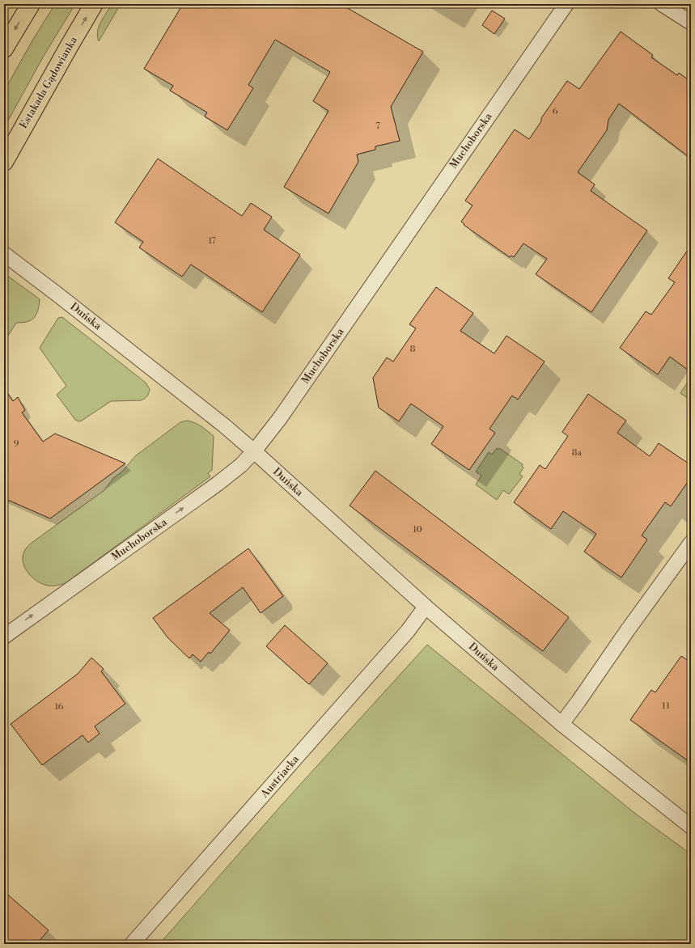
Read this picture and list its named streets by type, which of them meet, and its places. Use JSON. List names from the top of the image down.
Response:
{
  "streets": {
    "main road": ["Estakada Gądowianka"],
    "street": ["Muchoborska", "Duńska", "Austriacka"]
  },
  "crossings": [
    ["Muchoborska", "Duńska"],
    ["Duńska", "Austriacka"]
  ],
  "one_way": ["Estakada Gądowianka", "Muchoborska"],
  "house_numbers": [
    "6",
    "7",
    "17",
    "8",
    "9",
    "8a",
    "10",
    "11",
    "16"
  ]
}
